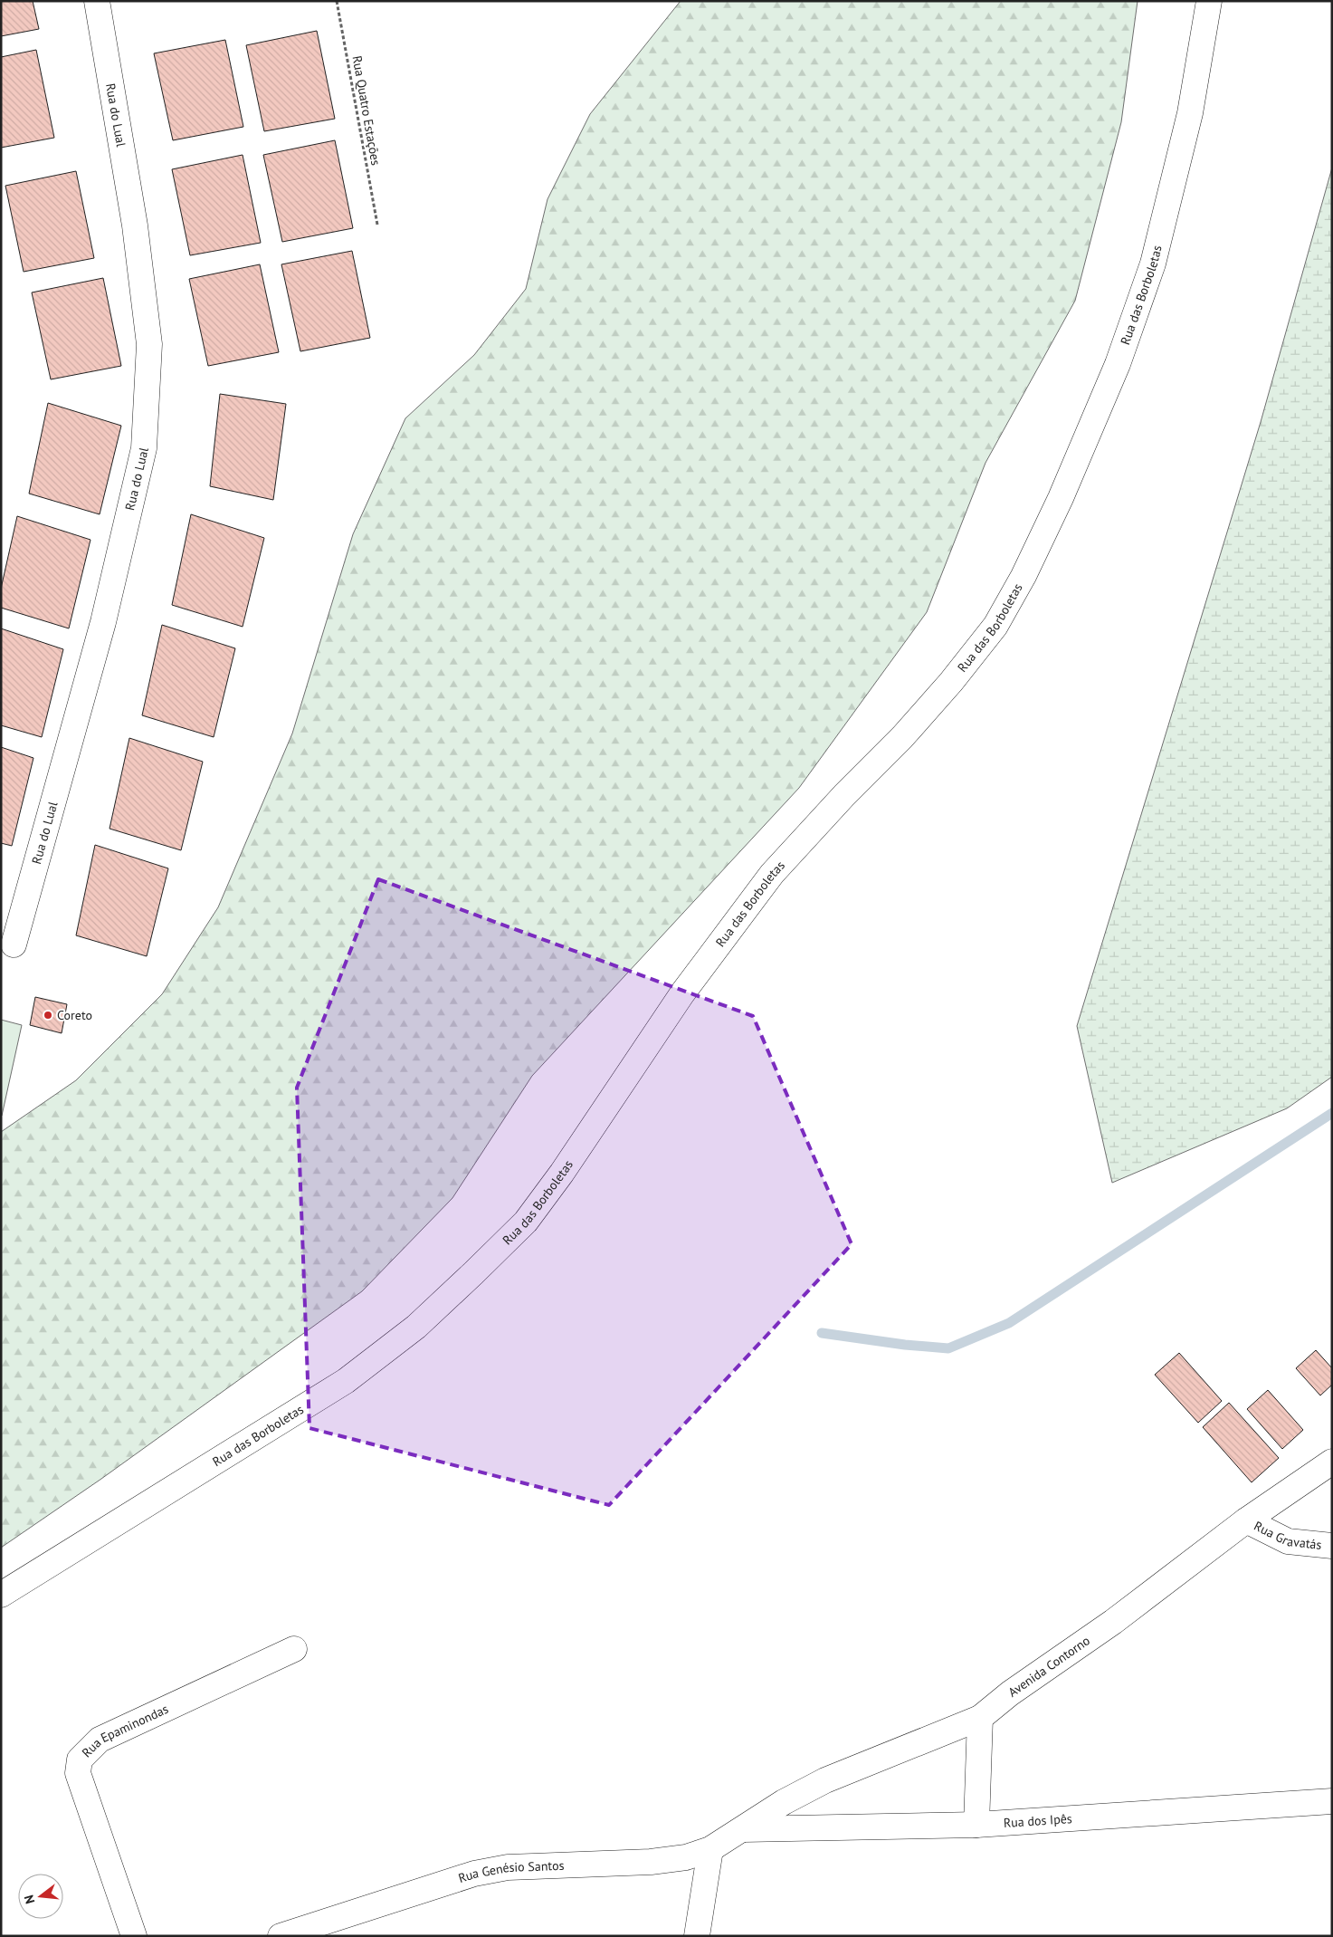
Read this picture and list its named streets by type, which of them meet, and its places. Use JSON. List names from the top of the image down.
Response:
{
  "streets": {
    "street": [
      "Rua do Lual",
      "Rua das Borboletas",
      "Rua Gravatás",
      "Avenida Contorno",
      "Rua Epaminondas",
      "Rua dos Ipês",
      "Rua Genésio Santos"
    ],
    "path": ["Rua Quatro Estações"]
  },
  "crossings": [
    ["Rua Gravatás", "Avenida Contorno"],
    ["Avenida Contorno", "Rua dos Ipês"],
    ["Avenida Contorno", "Rua Genésio Santos"],
    ["Rua dos Ipês", "Rua Genésio Santos"]
  ],
  "places": ["Coreto"],
  "north": "left"
}
